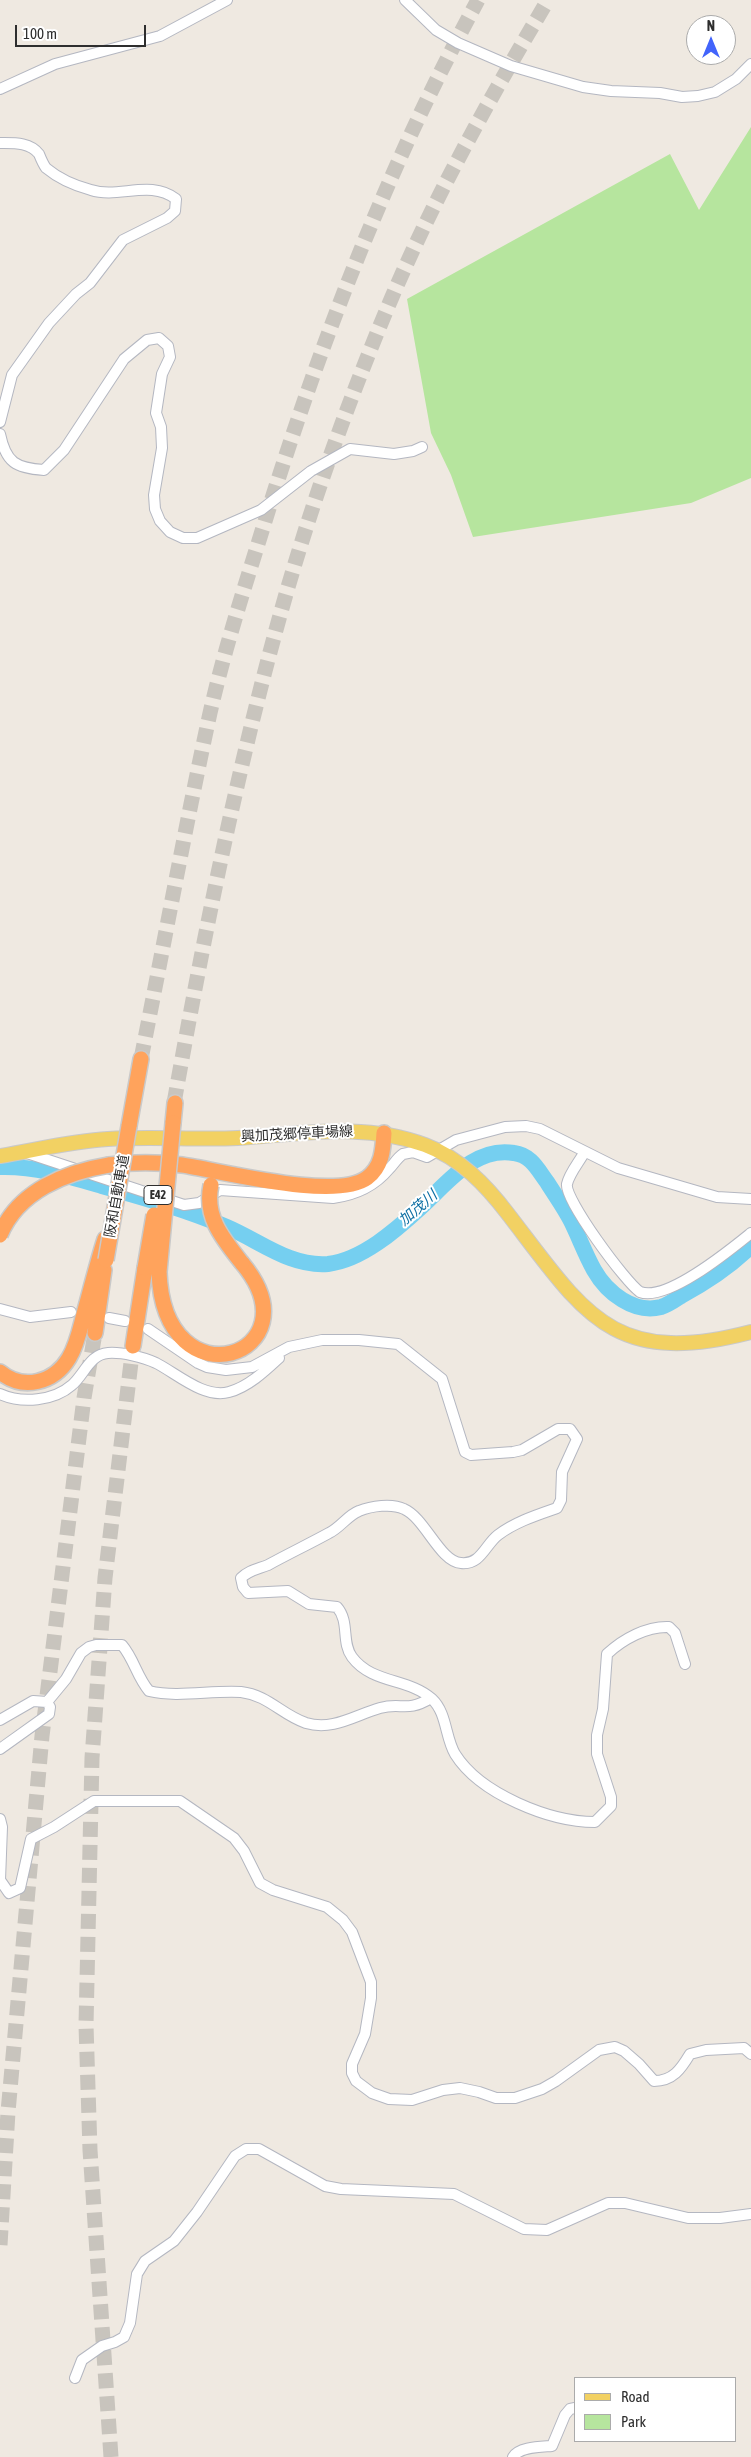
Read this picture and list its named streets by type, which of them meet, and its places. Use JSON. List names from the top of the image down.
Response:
{
  "streets": {
    "highway": ["E42", "阪和自動車道"],
    "main road": ["興加茂郷停車場線"]
  },
  "water": ["加茂川"],
  "legend": ["Road", "Park"],
  "scale_bar": "100 m",
  "north": "top"
}
